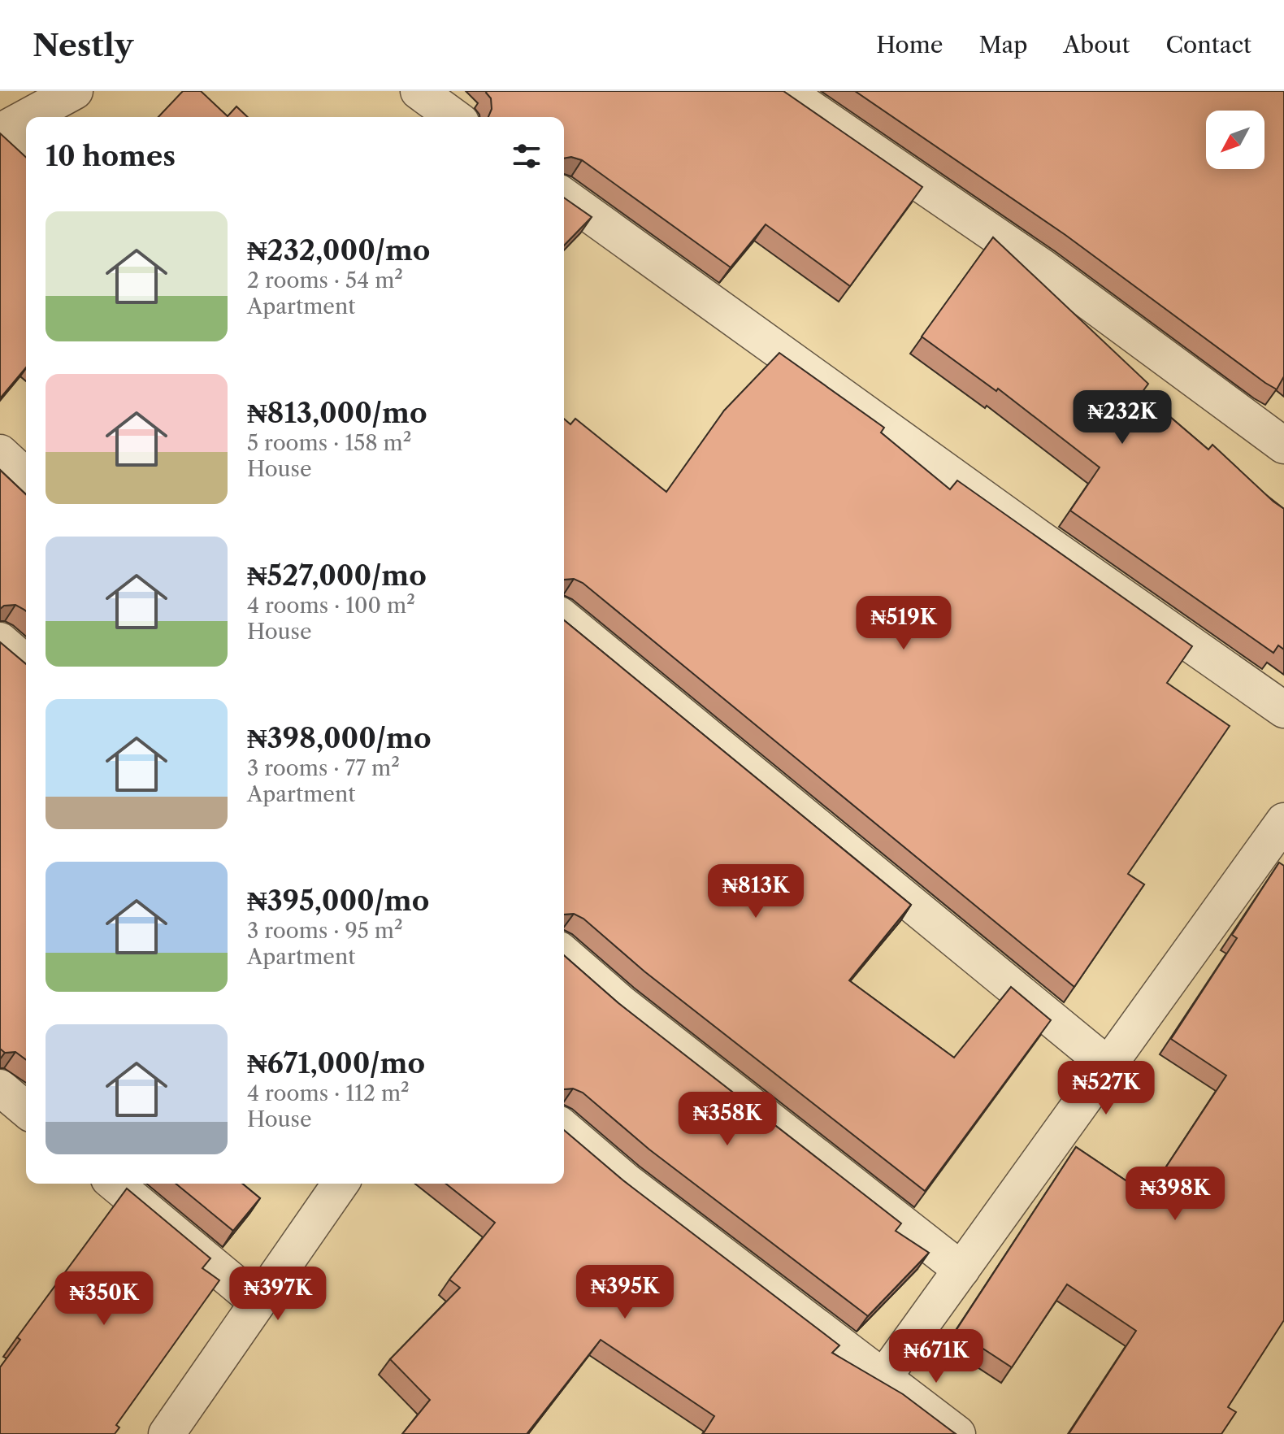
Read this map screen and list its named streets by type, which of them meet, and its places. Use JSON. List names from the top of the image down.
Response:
{
  "north": "bottom left",
  "page": {
    "header": "Nestly",
    "nav": [
      "Home",
      "Map",
      "About",
      "Contact"
    ],
    "heading": "10 homes",
    "list": [
      {
        "name": "₦232,000/mo",
        "note": "2 rooms · 54 m² · Apartment"
      },
      {
        "name": "₦813,000/mo",
        "note": "5 rooms · 158 m² · House"
      },
      {
        "name": "₦527,000/mo",
        "note": "4 rooms · 100 m² · House"
      },
      {
        "name": "₦398,000/mo",
        "note": "3 rooms · 77 m² · Apartment"
      },
      {
        "name": "₦395,000/mo",
        "note": "3 rooms · 95 m² · Apartment"
      },
      {
        "name": "₦671,000/mo",
        "note": "4 rooms · 112 m² · House"
      }
    ],
    "price": [
      "₦232K",
      "₦519K",
      "₦813K",
      "₦527K",
      "₦358K",
      "₦398K",
      "₦395K",
      "₦397K",
      "₦350K",
      "₦671K"
    ]
  }
}
